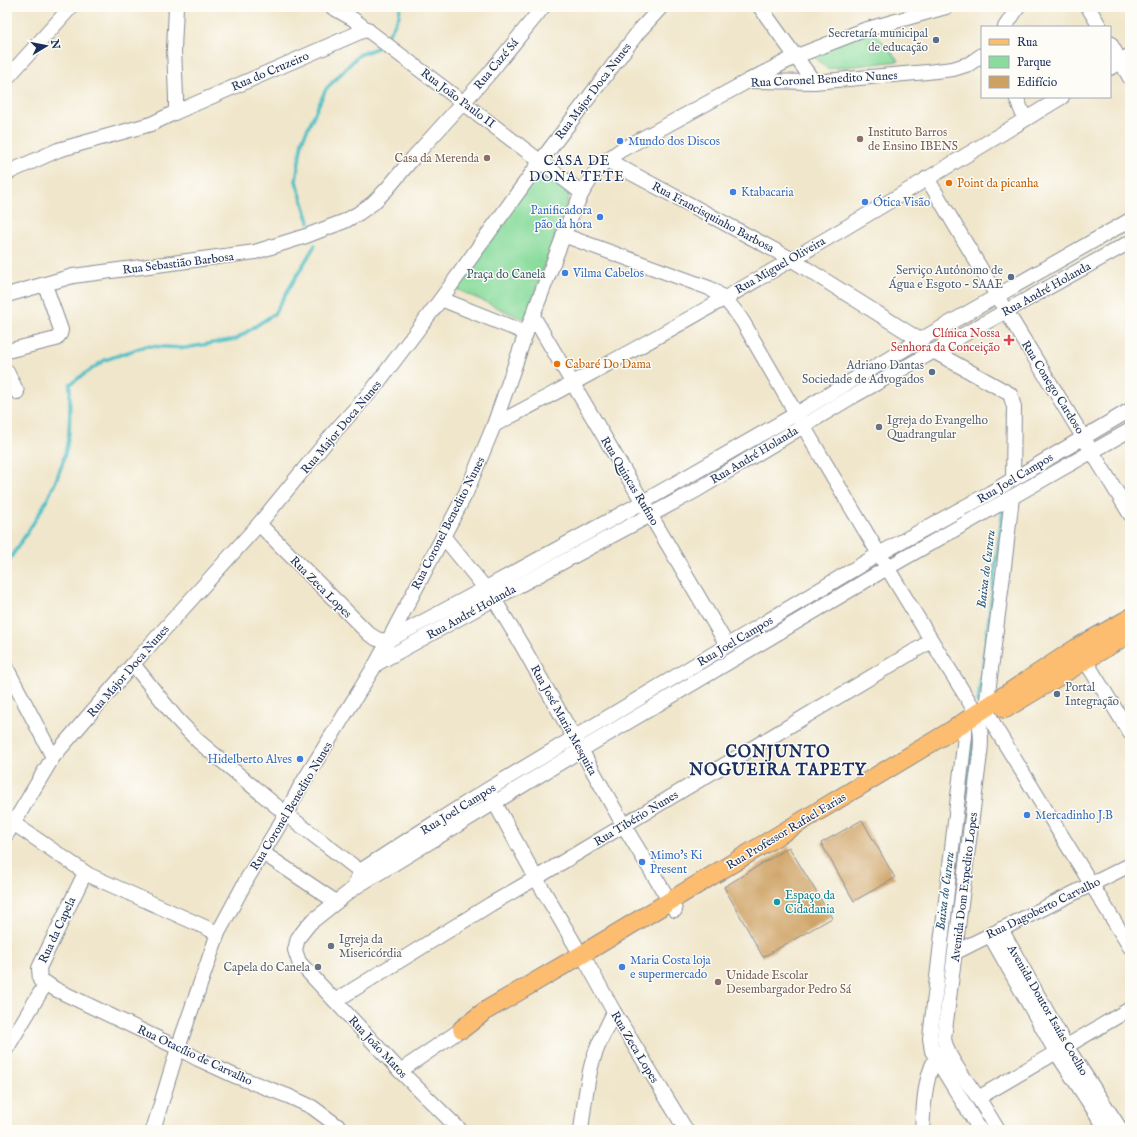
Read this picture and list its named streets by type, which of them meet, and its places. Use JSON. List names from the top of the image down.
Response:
{
  "streets": {
    "main road": ["Rua Professor Rafael Farias"],
    "street": [
      "Rua Cazé Sá",
      "Rua do Cruzeiro",
      "Rua Coronel Benedito Nunes",
      "Rua Major Doca Nunes",
      "Rua João Paulo II",
      "Rua Francisquinho Barbosa",
      "Rua Sebastião Barbosa",
      "Rua Miguel Oliveira",
      "Rua André Holanda",
      "Rua Conego Cardoso",
      "Rua Joel Campos",
      "Rua Quincas Rufino",
      "Rua Zeca Lopes",
      "Rua José Maria Mesquita",
      "Rua Tibério Nunes",
      "Avenida Dom Expedito Lopes",
      "Rua Dagoberto Carvalho",
      "Rua da Capela",
      "Avenida Doutor Isaías Coelho",
      "Rua João Matos",
      "Rua Otacílio de Carvalho"
    ]
  },
  "crossings": [
    ["Rua Cazé Sá", "Rua João Paulo II"],
    ["Rua Cazé Sá", "Rua Sebastião Barbosa"],
    ["Rua do Cruzeiro", "Rua João Paulo II"],
    ["Rua Coronel Benedito Nunes", "Rua João Paulo II"],
    ["Rua Coronel Benedito Nunes", "Rua Francisquinho Barbosa"],
    ["Rua Coronel Benedito Nunes", "Rua Miguel Oliveira"],
    ["Rua Coronel Benedito Nunes", "Rua André Holanda"],
    ["Rua Coronel Benedito Nunes", "Rua Quincas Rufino"],
    ["Rua Coronel Benedito Nunes", "Rua Zeca Lopes"],
    ["Rua Coronel Benedito Nunes", "Rua José Maria Mesquita"],
    ["Rua Coronel Benedito Nunes", "Rua Otacílio de Carvalho"],
    ["Rua Major Doca Nunes", "Rua João Paulo II"],
    ["Rua Major Doca Nunes", "Rua Zeca Lopes"],
    ["Rua Francisquinho Barbosa", "Rua Miguel Oliveira"],
    ["Rua Francisquinho Barbosa", "Rua André Holanda"],
    ["Rua Miguel Oliveira", "Rua Conego Cardoso"],
    ["Rua Miguel Oliveira", "Rua Quincas Rufino"],
    ["Rua André Holanda", "Rua Conego Cardoso"],
    ["Rua André Holanda", "Rua Quincas Rufino"],
    ["Rua André Holanda", "Rua Zeca Lopes"],
    ["Rua André Holanda", "Rua José Maria Mesquita"],
    ["Rua Conego Cardoso", "Rua Joel Campos"],
    ["Rua Joel Campos", "Rua Quincas Rufino"],
    ["Rua Joel Campos", "Rua Zeca Lopes"],
    ["Rua Joel Campos", "Rua José Maria Mesquita"],
    ["Rua Joel Campos", "Avenida Dom Expedito Lopes"],
    ["Rua Zeca Lopes", "Rua Tibério Nunes"],
    ["Rua Zeca Lopes", "Rua Professor Rafael Farias"],
    ["Rua José Maria Mesquita", "Rua Tibério Nunes"],
    ["Rua José Maria Mesquita", "Rua Professor Rafael Farias"],
    ["Rua Tibério Nunes", "Rua João Matos"],
    ["Rua Professor Rafael Farias", "Avenida Dom Expedito Lopes"],
    ["Rua Professor Rafael Farias", "Rua João Matos"],
    ["Avenida Dom Expedito Lopes", "Rua Dagoberto Carvalho"],
    ["Rua Dagoberto Carvalho", "Avenida Doutor Isaías Coelho"],
    ["Rua da Capela", "Rua Otacílio de Carvalho"]
  ],
  "districts": ["CASA DE DONA TETE", "CONJUNTO NOGUEIRA TAPETY"],
  "water": ["Baixa do Cururu"],
  "parks": ["Praça do Canela"],
  "places": {
    "other": [
      "Secretaría municipal de educação",
      "Instituto Barros de Ensino IBENS",
      "Mundo dos Discos",
      "Casa da Merenda",
      "Point da picanha",
      "Ktabacaria",
      "Ótica Visão",
      "Panificadora pão da hora",
      "Vilma Cabelos",
      "Serviço Autônomo de Água e Esgoto - SAAE",
      "Cabaré Do Dama",
      "Adriano Dantas Sociedade de Advogados",
      "Igreja do Evangelho Quadrangular",
      "Portal Integração",
      "Hidelberto Alves",
      "Mercadinho J.B",
      "Mimo's Ki Present",
      "Espaço da Cidadania",
      "Igreja da Misericórdia",
      "Capela do Canela",
      "Maria Costa loja e supermercado",
      "Unidade Escolar Desembargador Pedro Sá"
    ],
    "health": ["Clínica Nossa Senhora da Conceição"]
  },
  "legend": ["Rua", "Parque", "Edifício"],
  "north": "right"
}
